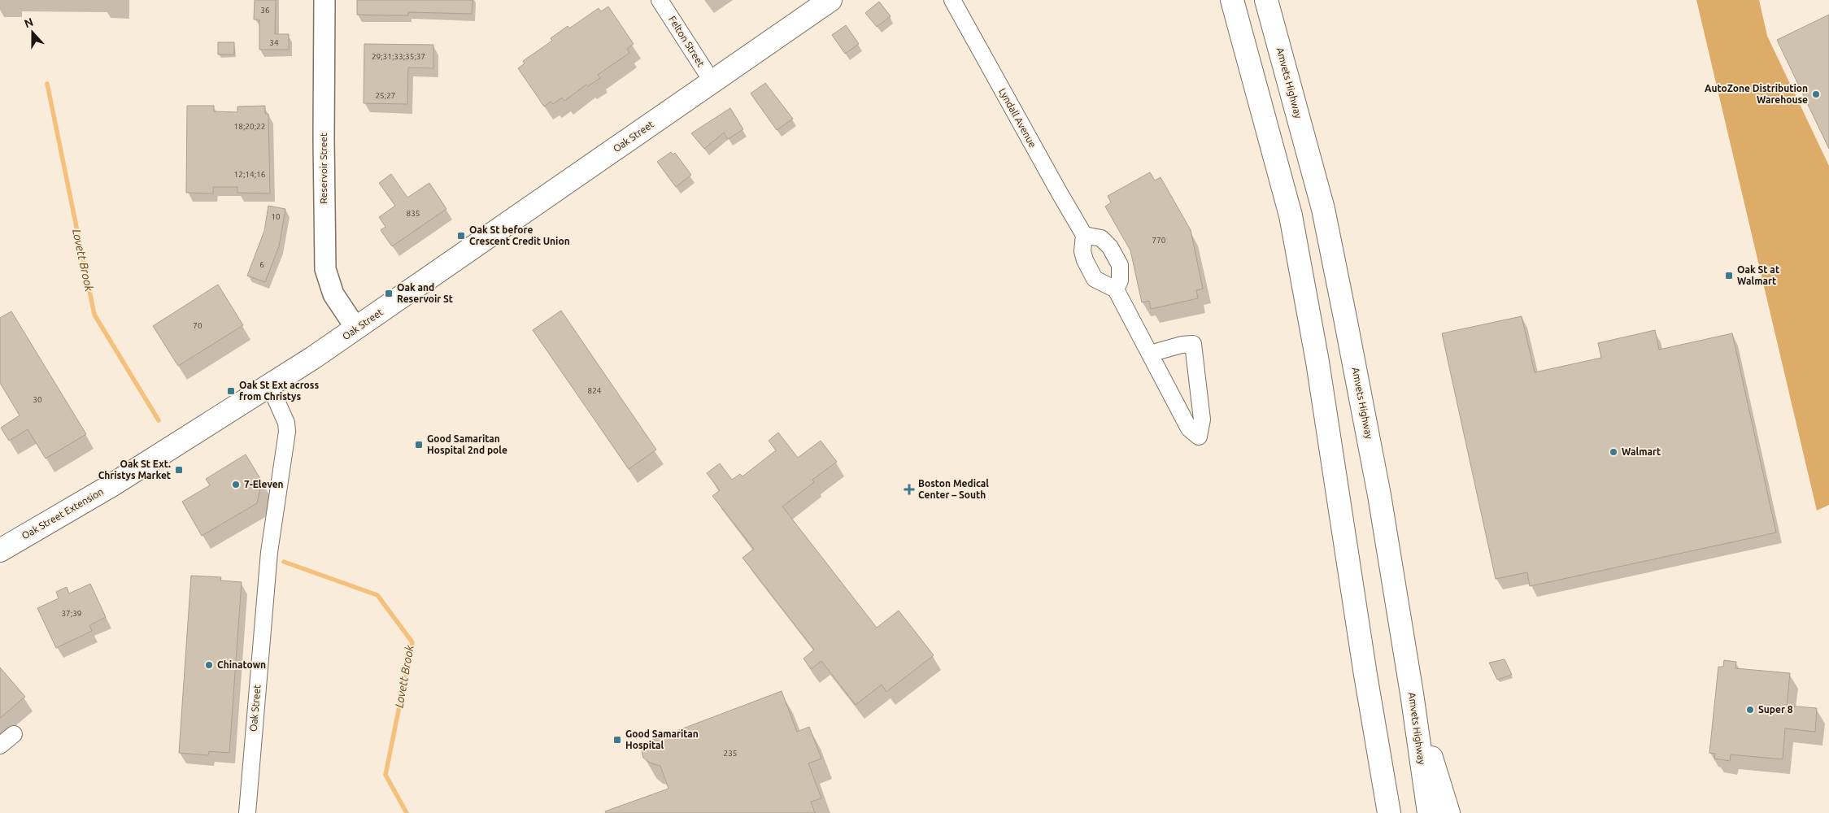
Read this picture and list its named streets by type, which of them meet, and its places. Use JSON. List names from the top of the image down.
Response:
{
  "streets": {
    "main road": ["Amvets Highway", "Oak Street", "Oak Street Extension"],
    "street": ["Felton Street", "Lyndall Avenue", "Reservoir Street"]
  },
  "crossings": [
    ["Felton Street", "Oak Street"],
    ["Oak Street", "Reservoir Street"],
    ["Oak Street", "Oak Street Extension"]
  ],
  "water": ["Lovett Brook"],
  "places": {
    "other": [
      "AutoZone Distribution Warehouse",
      "Walmart",
      "7-Eleven",
      "Chinatown",
      "Super 8"
    ],
    "transit": [
      "Oak St before Crescent Credit Union",
      "Oak St at Walmart",
      "Oak and Reservoir St",
      "Oak St Ext across from Christys",
      "Good Samaritan Hospital 2nd pole",
      "Oak St Ext. Christys Market",
      "Good Samaritan Hospital"
    ],
    "health": ["Boston Medical Center – South"]
  },
  "house_numbers": [
    "36",
    "34",
    "29;31;33;35;37",
    "25;27",
    "18;20;22",
    "12;14;16",
    "835",
    "10",
    "770",
    "6",
    "70",
    "824",
    "30",
    "37;39",
    "235"
  ],
  "north": "top"
}
